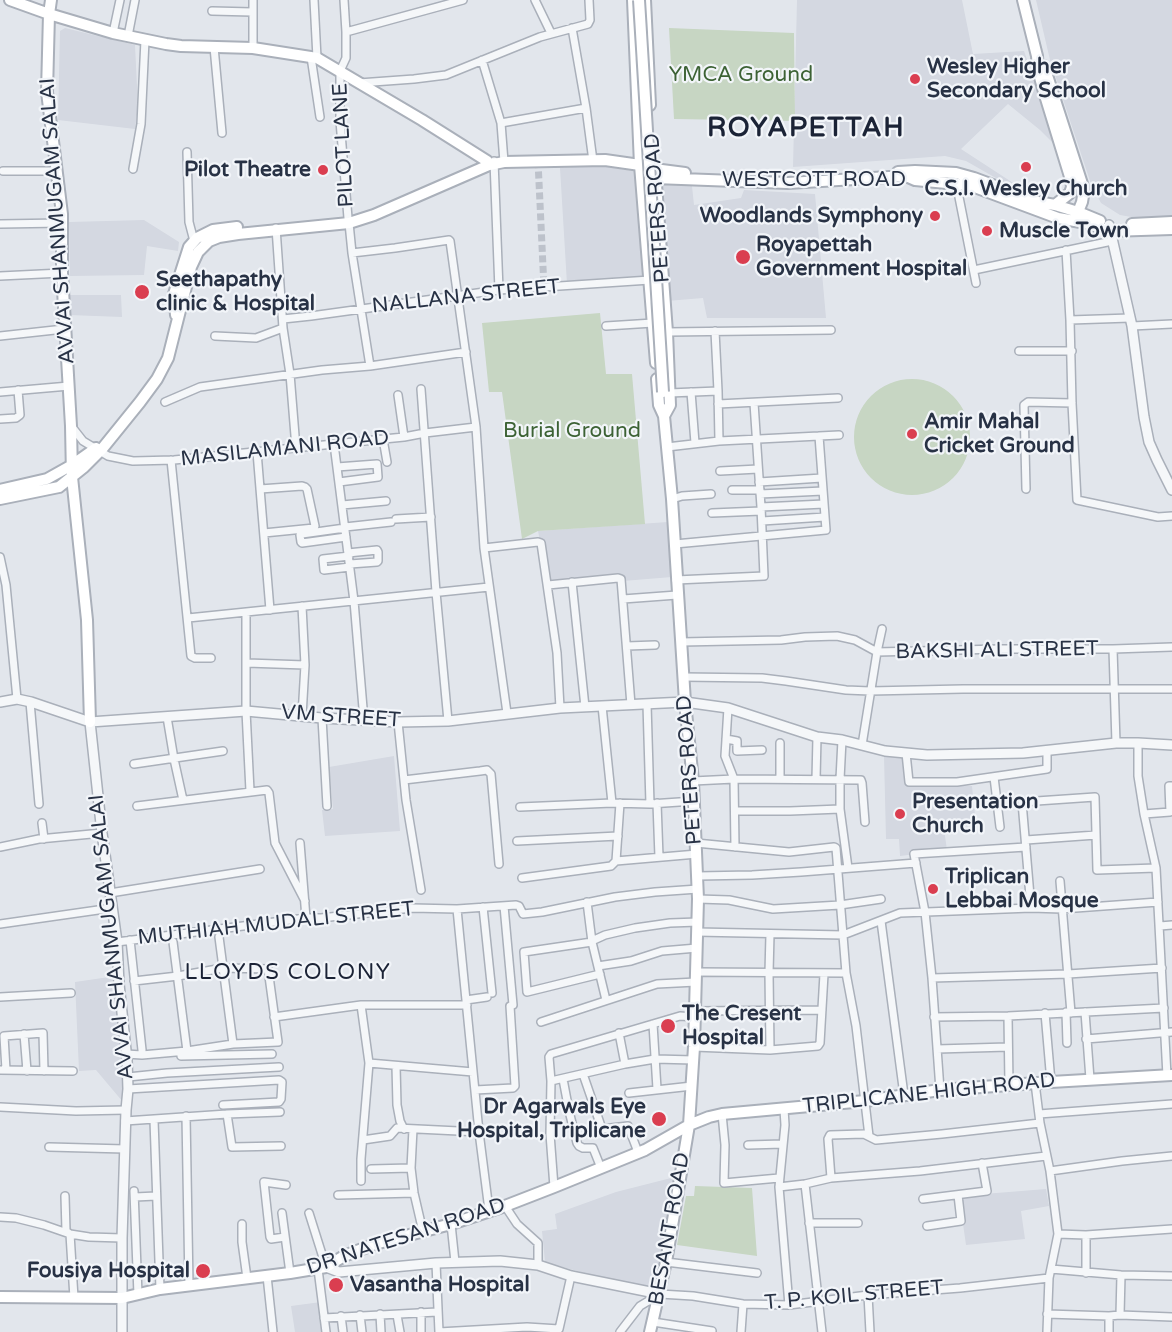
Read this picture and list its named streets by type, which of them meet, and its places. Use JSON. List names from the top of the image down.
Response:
{
  "streets": {
    "main road": [
      "WESTCOTT ROAD",
      "PETERS ROAD",
      "AVVAI SHANMUGAM SALAI",
      "TRIPLICANE HIGH ROAD",
      "BESANT ROAD",
      "DR NATESAN ROAD"
    ],
    "street": [
      "PILOT LANE",
      "NALLANA STREET",
      "MASILAMANI ROAD",
      "BAKSHI ALI STREET",
      "VM STREET",
      "MUTHIAH MUDALI STREET",
      "T. P. KOIL STREET"
    ]
  },
  "crossings": [
    ["PILOT LANE", "NALLANA STREET"],
    ["WESTCOTT ROAD", "PETERS ROAD"],
    ["PETERS ROAD", "NALLANA STREET"],
    ["PETERS ROAD", "BAKSHI ALI STREET"],
    ["PETERS ROAD", "VM STREET"],
    ["PETERS ROAD", "TRIPLICANE HIGH ROAD"],
    ["PETERS ROAD", "BESANT ROAD"],
    ["PETERS ROAD", "DR NATESAN ROAD"],
    ["AVVAI SHANMUGAM SALAI", "VM STREET"],
    ["AVVAI SHANMUGAM SALAI", "MUTHIAH MUDALI STREET"],
    ["AVVAI SHANMUGAM SALAI", "DR NATESAN ROAD"],
    ["TRIPLICANE HIGH ROAD", "BESANT ROAD"],
    ["TRIPLICANE HIGH ROAD", "DR NATESAN ROAD"],
    ["BESANT ROAD", "DR NATESAN ROAD"],
    ["BESANT ROAD", "T. P. KOIL STREET"]
  ],
  "districts": ["ROYAPETTAH", "LLOYDS COLONY"],
  "parks": ["YMCA Ground", "Burial Ground"],
  "places": [
    "Wesley Higher Secondary School",
    "C.S.I. Wesley Church",
    "Pilot Theatre",
    "Woodlands Symphony",
    "Muscle Town",
    "Royapettah Government Hospital",
    "Seethapathy clinic & Hospital",
    "Amir Mahal Cricket Ground",
    "Presentation Church",
    "Triplican Lebbai Mosque",
    "The Cresent Hospital",
    "Dr Agarwals Eye Hospital, Triplicane",
    "Fousiya Hospital",
    "Vasantha Hospital"
  ]
}
